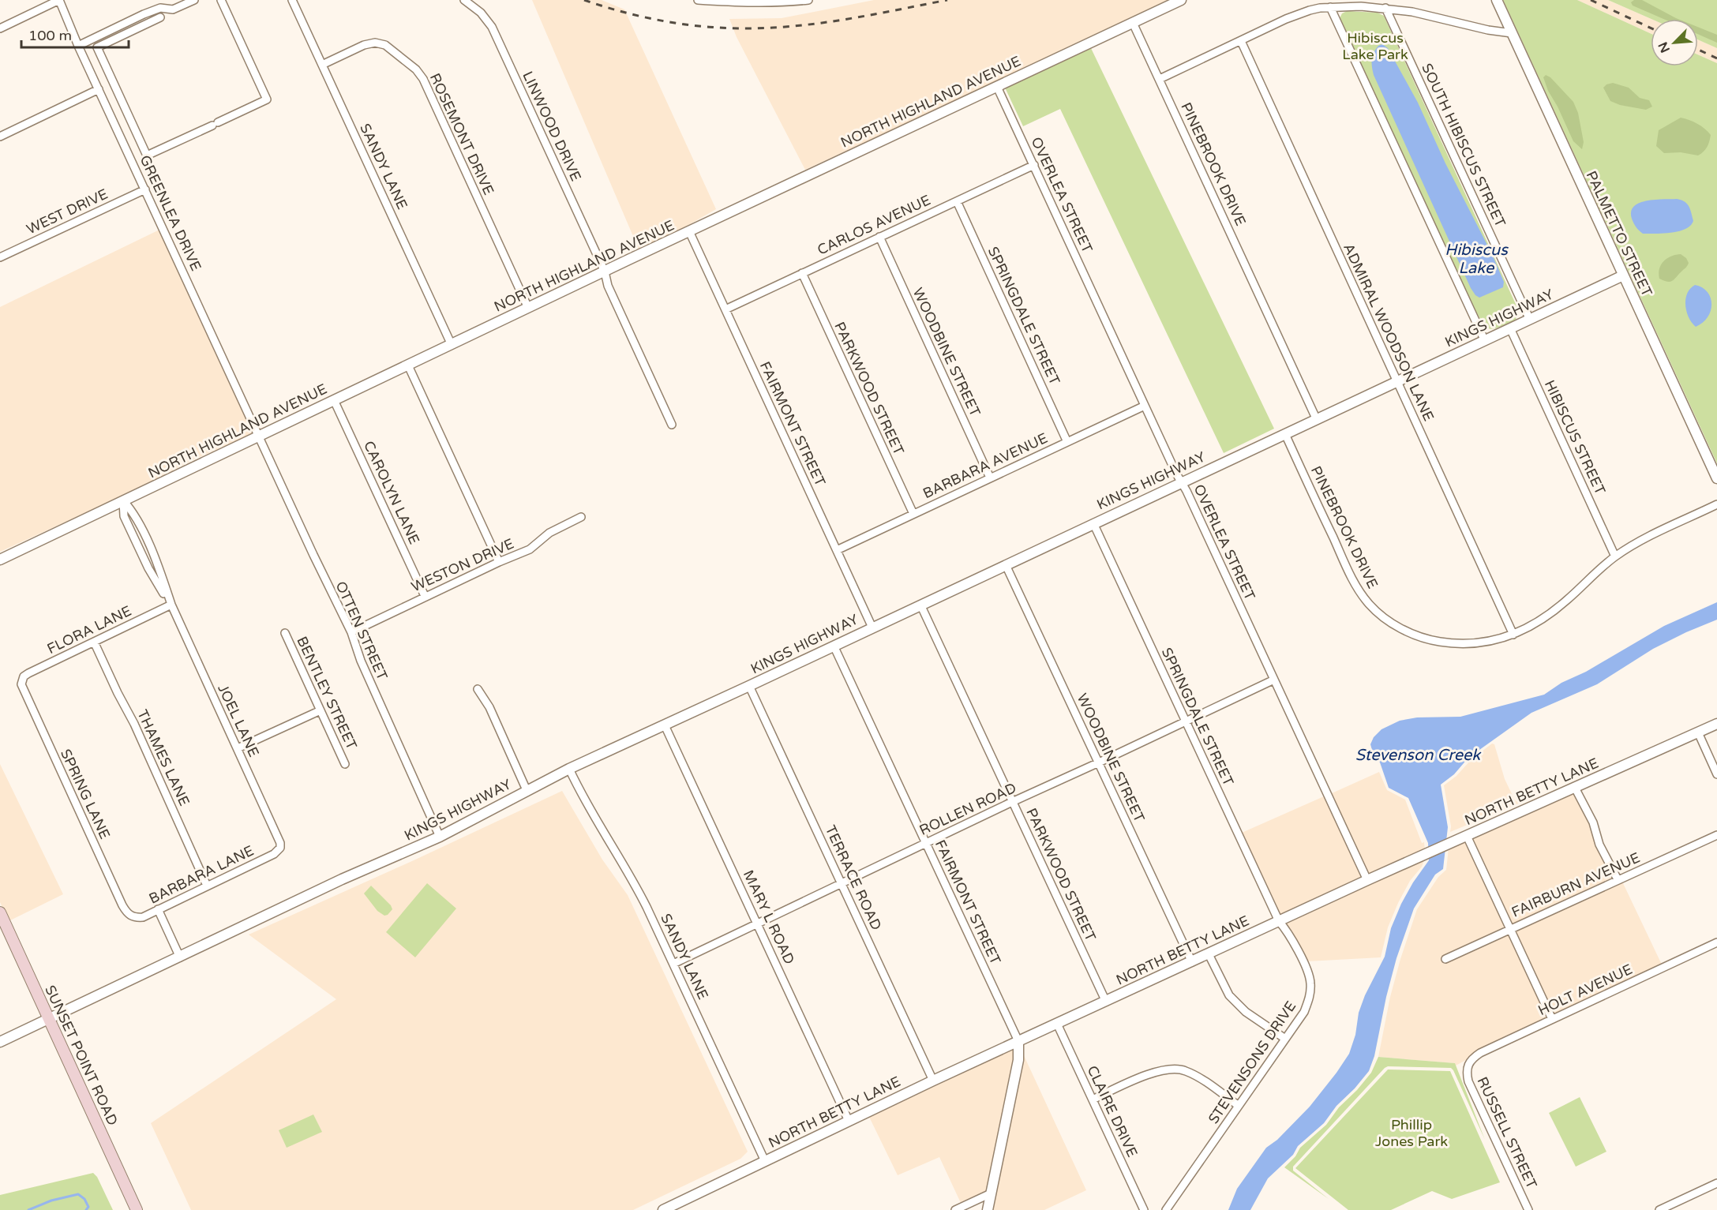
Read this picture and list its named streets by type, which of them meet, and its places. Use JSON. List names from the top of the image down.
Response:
{
  "streets": {
    "main road": ["SUNSET POINT ROAD"],
    "street": [
      "NORTH HIGHLAND AVENUE",
      "LINWOOD DRIVE",
      "ROSEMONT DRIVE",
      "SOUTH HIBISCUS STREET",
      "PINEBROOK DRIVE",
      "SANDY LANE",
      "OVERLEA STREET",
      "WEST DRIVE",
      "GREENLEA DRIVE",
      "CARLOS AVENUE",
      "PALMETTO STREET",
      "SPRINGDALE STREET",
      "KINGS HIGHWAY",
      "ADMIRAL WOODSON LANE",
      "WOODBINE STREET",
      "PARKWOOD STREET",
      "FAIRMONT STREET",
      "HIBISCUS STREET",
      "BARBARA AVENUE",
      "CAROLYN LANE",
      "WESTON DRIVE",
      "FLORA LANE",
      "OTTEN STREET",
      "BENTLEY STREET",
      "JOEL LANE",
      "THAMES LANE",
      "NORTH BETTY LANE",
      "SPRING LANE",
      "ROLLEN ROAD",
      "BARBARA LANE",
      "TERRACE ROAD",
      "FAIRBURN AVENUE",
      "MARY L ROAD",
      "HOLT AVENUE",
      "STEVENSONS DRIVE",
      "CLAIRE DRIVE",
      "RUSSELL STREET"
    ]
  },
  "crossings": [
    ["NORTH HIGHLAND AVENUE", "LINWOOD DRIVE"],
    ["NORTH HIGHLAND AVENUE", "ROSEMONT DRIVE"],
    ["NORTH HIGHLAND AVENUE", "PINEBROOK DRIVE"],
    ["NORTH HIGHLAND AVENUE", "SANDY LANE"],
    ["NORTH HIGHLAND AVENUE", "OVERLEA STREET"],
    ["NORTH HIGHLAND AVENUE", "GREENLEA DRIVE"],
    ["NORTH HIGHLAND AVENUE", "FAIRMONT STREET"],
    ["NORTH HIGHLAND AVENUE", "CAROLYN LANE"],
    ["NORTH HIGHLAND AVENUE", "OTTEN STREET"],
    ["NORTH HIGHLAND AVENUE", "JOEL LANE"],
    ["ROSEMONT DRIVE", "SANDY LANE"],
    ["SOUTH HIBISCUS STREET", "KINGS HIGHWAY"],
    ["PINEBROOK DRIVE", "KINGS HIGHWAY"],
    ["PINEBROOK DRIVE", "ADMIRAL WOODSON LANE"],
    ["PINEBROOK DRIVE", "HIBISCUS STREET"],
    ["SANDY LANE", "KINGS HIGHWAY"],
    ["SANDY LANE", "NORTH BETTY LANE"],
    ["SANDY LANE", "ROLLEN ROAD"],
    ["OVERLEA STREET", "CARLOS AVENUE"],
    ["OVERLEA STREET", "KINGS HIGHWAY"],
    ["OVERLEA STREET", "BARBARA AVENUE"],
    ["OVERLEA STREET", "NORTH BETTY LANE"],
    ["OVERLEA STREET", "ROLLEN ROAD"],
    ["WEST DRIVE", "GREENLEA DRIVE"],
    ["GREENLEA DRIVE", "OTTEN STREET"],
    ["CARLOS AVENUE", "SPRINGDALE STREET"],
    ["CARLOS AVENUE", "WOODBINE STREET"],
    ["CARLOS AVENUE", "PARKWOOD STREET"],
    ["CARLOS AVENUE", "FAIRMONT STREET"],
    ["PALMETTO STREET", "KINGS HIGHWAY"],
    ["SPRINGDALE STREET", "KINGS HIGHWAY"],
    ["SPRINGDALE STREET", "BARBARA AVENUE"],
    ["SPRINGDALE STREET", "NORTH BETTY LANE"],
    ["SPRINGDALE STREET", "ROLLEN ROAD"],
    ["SPRINGDALE STREET", "STEVENSONS DRIVE"],
    ["KINGS HIGHWAY", "ADMIRAL WOODSON LANE"],
    ["KINGS HIGHWAY", "WOODBINE STREET"],
    ["KINGS HIGHWAY", "PARKWOOD STREET"],
    ["KINGS HIGHWAY", "FAIRMONT STREET"],
    ["KINGS HIGHWAY", "HIBISCUS STREET"],
    ["KINGS HIGHWAY", "OTTEN STREET"],
    ["KINGS HIGHWAY", "TERRACE ROAD"],
    ["KINGS HIGHWAY", "MARY L ROAD"],
    ["KINGS HIGHWAY", "SUNSET POINT ROAD"],
    ["WOODBINE STREET", "BARBARA AVENUE"],
    ["WOODBINE STREET", "NORTH BETTY LANE"],
    ["WOODBINE STREET", "ROLLEN ROAD"],
    ["PARKWOOD STREET", "BARBARA AVENUE"],
    ["PARKWOOD STREET", "NORTH BETTY LANE"],
    ["PARKWOOD STREET", "ROLLEN ROAD"],
    ["FAIRMONT STREET", "BARBARA AVENUE"],
    ["FAIRMONT STREET", "NORTH BETTY LANE"],
    ["FAIRMONT STREET", "ROLLEN ROAD"],
    ["CAROLYN LANE", "WESTON DRIVE"],
    ["WESTON DRIVE", "OTTEN STREET"],
    ["FLORA LANE", "JOEL LANE"],
    ["FLORA LANE", "THAMES LANE"],
    ["FLORA LANE", "SPRING LANE"],
    ["JOEL LANE", "BARBARA LANE"],
    ["THAMES LANE", "BARBARA LANE"],
    ["NORTH BETTY LANE", "TERRACE ROAD"],
    ["NORTH BETTY LANE", "MARY L ROAD"],
    ["NORTH BETTY LANE", "STEVENSONS DRIVE"],
    ["NORTH BETTY LANE", "CLAIRE DRIVE"],
    ["SPRING LANE", "BARBARA LANE"],
    ["ROLLEN ROAD", "TERRACE ROAD"],
    ["ROLLEN ROAD", "MARY L ROAD"],
    ["HOLT AVENUE", "RUSSELL STREET"]
  ],
  "water": ["Hibiscus Lake", "Stevenson Creek"],
  "parks": ["Hibiscus Lake Park", "Phillip Jones Park"],
  "scale_bar": "100 m",
  "north": "bottom left"
}
